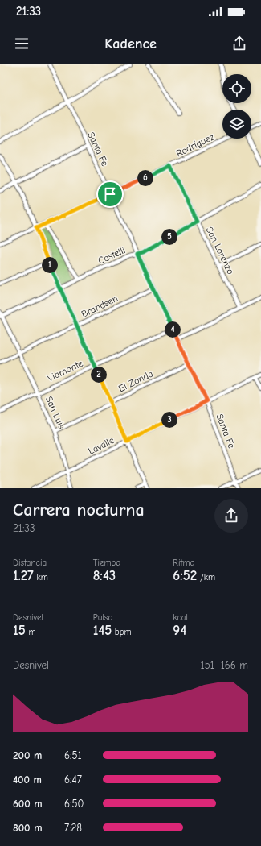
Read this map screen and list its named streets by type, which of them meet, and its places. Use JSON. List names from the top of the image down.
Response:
{
  "streets": {
    "street": [
      "Rodríguez",
      "Santa Fe",
      "San Lorenzo",
      "Castelli",
      "Brandsen",
      "Viamonte",
      "El Zonda",
      "San Luis",
      "Lavalle"
    ]
  },
  "crossings": [
    ["Rodríguez", "Santa Fe"],
    ["Rodríguez", "San Lorenzo"],
    ["Santa Fe", "Castelli"],
    ["Santa Fe", "Brandsen"],
    ["Santa Fe", "Viamonte"],
    ["Santa Fe", "El Zonda"],
    ["Santa Fe", "Lavalle"],
    ["San Lorenzo", "Castelli"],
    ["Castelli", "San Luis"],
    ["Brandsen", "San Luis"],
    ["Viamonte", "San Luis"],
    ["El Zonda", "San Luis"],
    ["San Luis", "Lavalle"]
  ],
  "page": {
    "status": "21:33",
    "header": "Kadence",
    "pins": [
      "6",
      "5",
      "1",
      "4",
      "2",
      "3"
    ],
    "heading": ["Carrera nocturna", "21:33"],
    "stats": [
      ["Distancia", "1.27 km"],
      ["Tiempo", "8:43"],
      ["Ritmo", "6:52 /km"],
      ["Desnivel", "15 m"],
      ["Pulso", "145 bpm"],
      ["kcal", "94"]
    ],
    "chart": ["Desnivel", "151–166 m"],
    "list": [
      {
        "name": "200 m",
        "note": "6:51"
      },
      {
        "name": "400 m",
        "note": "6:47"
      },
      {
        "name": "600 m",
        "note": "6:50"
      },
      {
        "name": "800 m",
        "note": "7:28"
      }
    ]
  }
}
